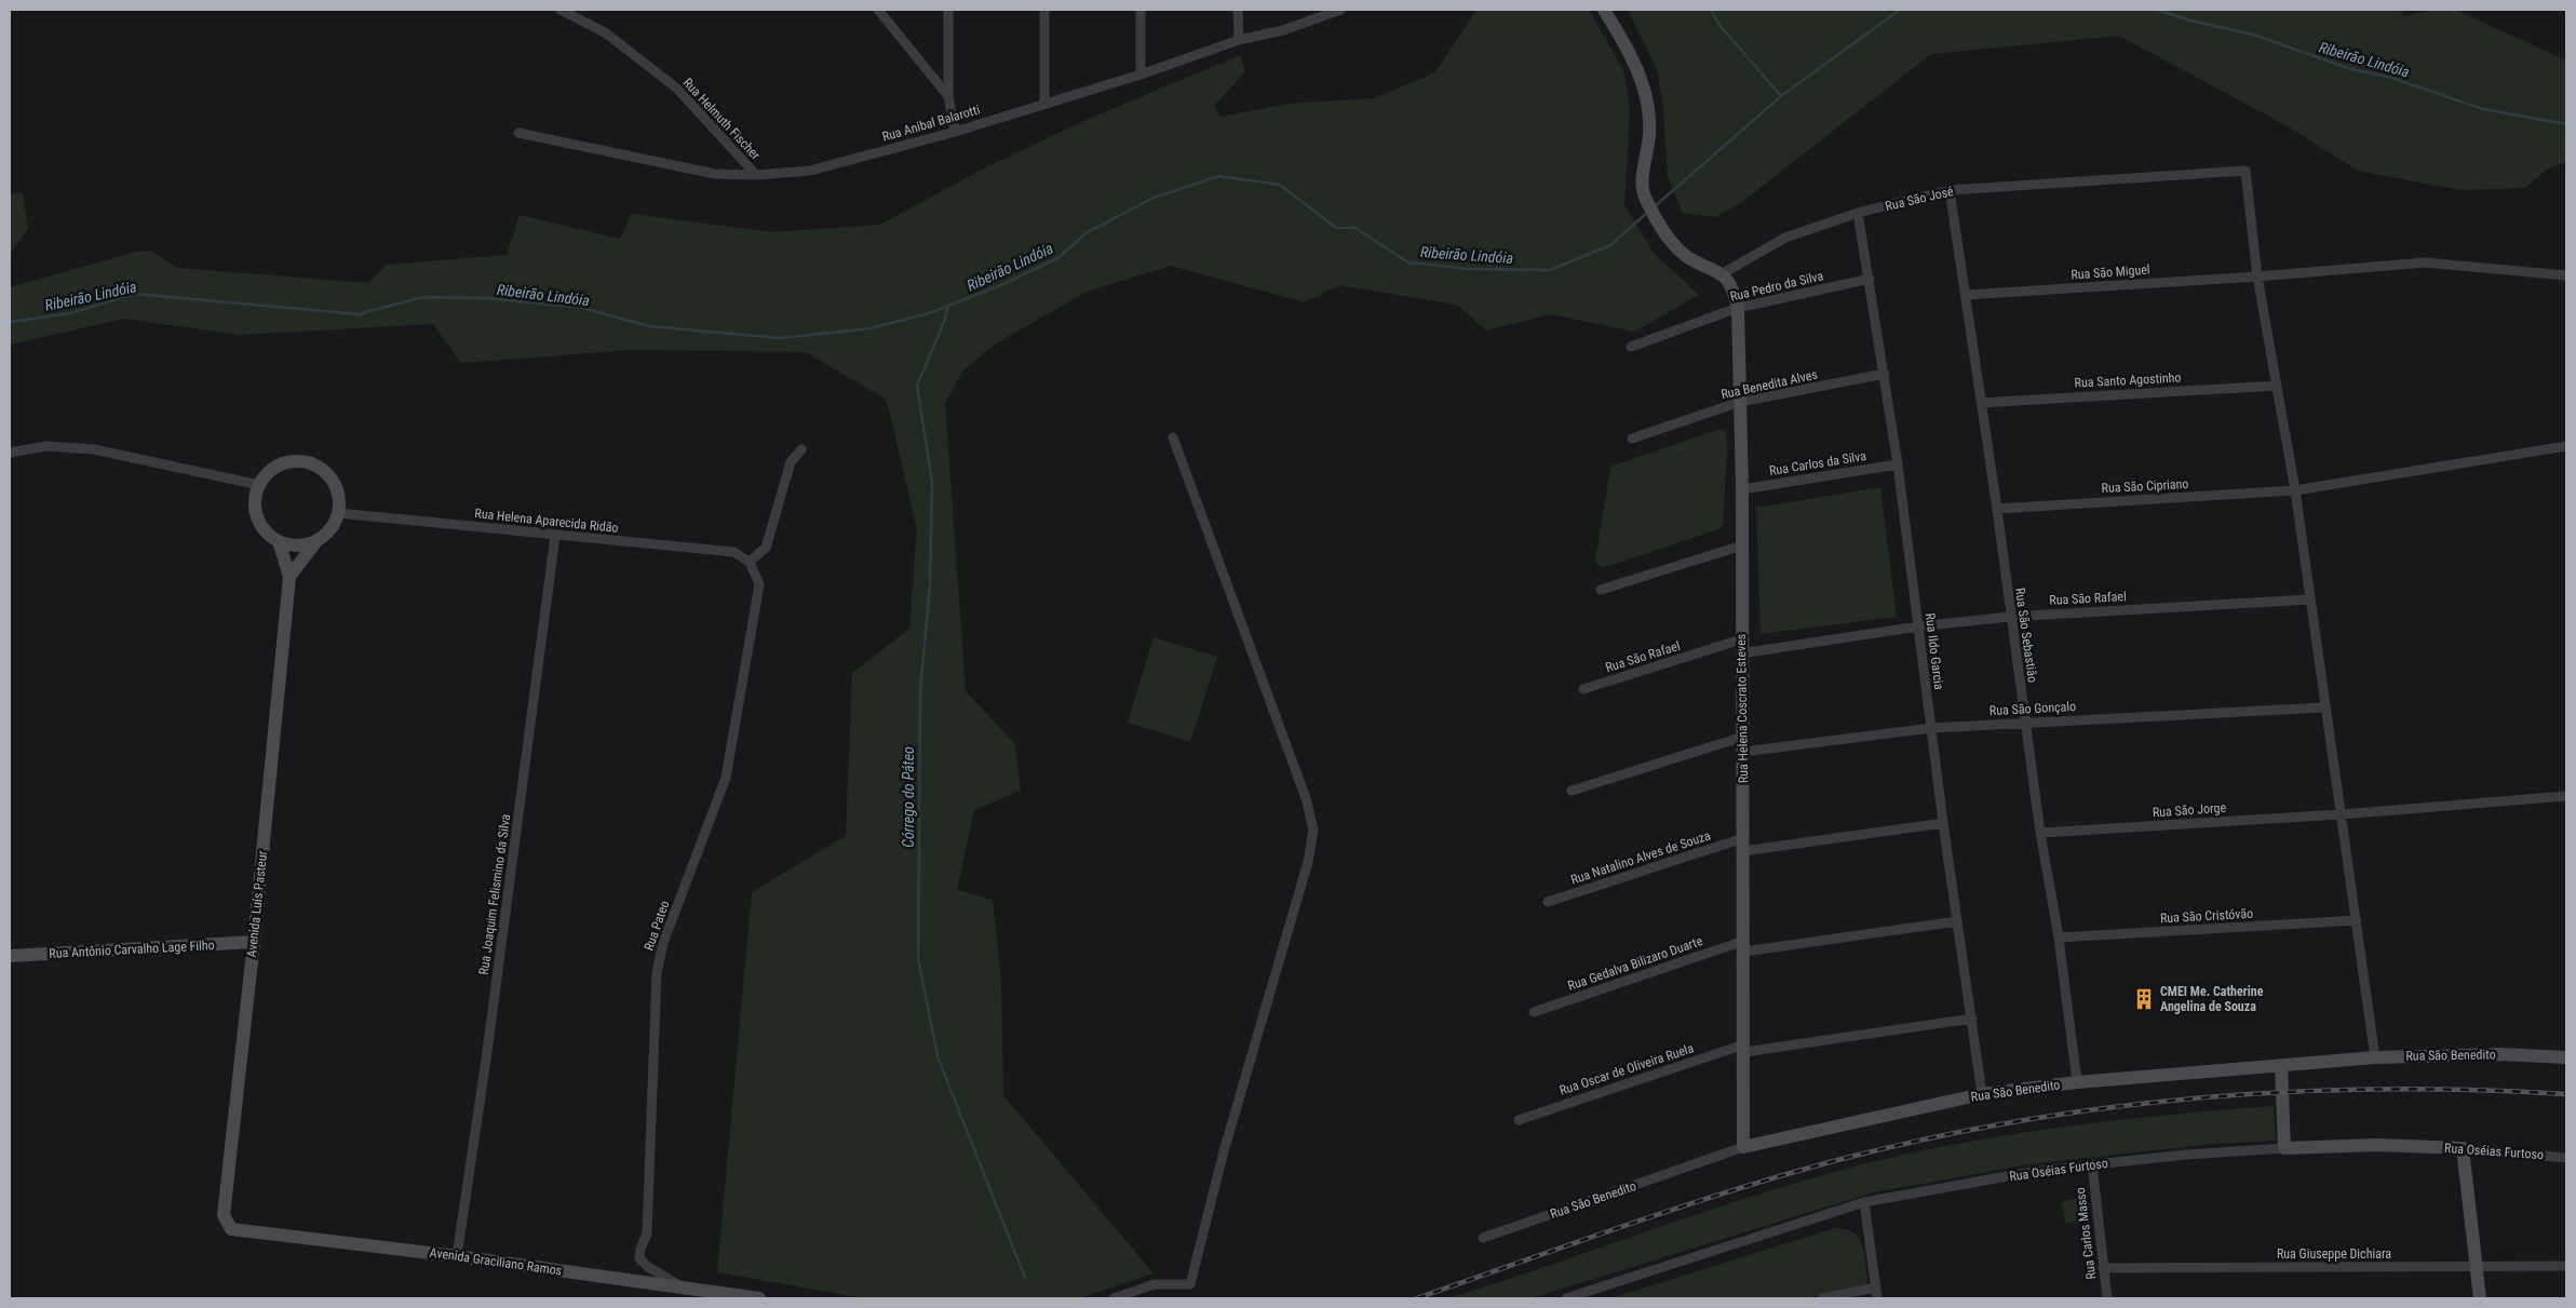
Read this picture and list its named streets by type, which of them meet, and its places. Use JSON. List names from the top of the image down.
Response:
{
  "streets": {
    "street": [
      "Rua Helmuth Fischer",
      "Rua Anibal Balarotti",
      "Rua São José",
      "Rua São Miguel",
      "Rua Pedro da Silva",
      "Rua Santo Agostinho",
      "Rua Benedita Alves",
      "Rua Carlos da Silva",
      "Rua São Cipriano",
      "Rua Helena Aparecida Ridão",
      "Rua São Rafael",
      "Rua São Sebastião",
      "Rua Ildo Garcia",
      "Rua Helena Coscrato Esteves",
      "Rua São Gonçalo",
      "Rua São Jorge",
      "Rua Natalino Alves de Souza",
      "Rua Joaquim Felismino da Silva",
      "Avenida Luís Pasteur",
      "Rua São Cristóvão",
      "Rua Pateo",
      "Rua Antônio Carvalho Lage Filho",
      "Rua Gedalva Bilizaro Duarte",
      "Rua São Benedito",
      "Rua Oscar de Oliveira Ruela",
      "Rua Oséias Furtoso",
      "Rua Carlos Masso",
      "Rua Giuseppe Dichiara",
      "Avenida Graciliano Ramos"
    ]
  },
  "crossings": [
    ["Rua Helmuth Fischer", "Rua Anibal Balarotti"],
    ["Rua São José", "Rua São Miguel"],
    ["Rua São José", "Rua São Sebastião"],
    ["Rua São José", "Rua Ildo Garcia"],
    ["Rua São José", "Rua Helena Coscrato Esteves"],
    ["Rua São Miguel", "Rua São Sebastião"],
    ["Rua Pedro da Silva", "Rua Ildo Garcia"],
    ["Rua Pedro da Silva", "Rua Helena Coscrato Esteves"],
    ["Rua Santo Agostinho", "Rua São Sebastião"],
    ["Rua Benedita Alves", "Rua Ildo Garcia"],
    ["Rua Benedita Alves", "Rua Helena Coscrato Esteves"],
    ["Rua Carlos da Silva", "Rua Ildo Garcia"],
    ["Rua Carlos da Silva", "Rua Helena Coscrato Esteves"],
    ["Rua São Cipriano", "Rua São Sebastião"],
    ["Rua Helena Aparecida Ridão", "Rua Joaquim Felismino da Silva"],
    ["Rua Helena Aparecida Ridão", "Avenida Luís Pasteur"],
    ["Rua Helena Aparecida Ridão", "Rua Pateo"],
    ["Rua São Rafael", "Rua São Sebastião"],
    ["Rua São Rafael", "Rua Ildo Garcia"],
    ["Rua São Rafael", "Rua Helena Coscrato Esteves"],
    ["Rua São Sebastião", "Rua São Gonçalo"],
    ["Rua São Sebastião", "Rua São Jorge"],
    ["Rua São Sebastião", "Rua São Cristóvão"],
    ["Rua São Sebastião", "Rua São Benedito"],
    ["Rua Ildo Garcia", "Rua São Gonçalo"],
    ["Rua Ildo Garcia", "Rua Natalino Alves de Souza"],
    ["Rua Ildo Garcia", "Rua Gedalva Bilizaro Duarte"],
    ["Rua Ildo Garcia", "Rua São Benedito"],
    ["Rua Ildo Garcia", "Rua Oscar de Oliveira Ruela"],
    ["Rua Helena Coscrato Esteves", "Rua São Gonçalo"],
    ["Rua Helena Coscrato Esteves", "Rua Natalino Alves de Souza"],
    ["Rua Helena Coscrato Esteves", "Rua Gedalva Bilizaro Duarte"],
    ["Rua Helena Coscrato Esteves", "Rua São Benedito"],
    ["Rua Helena Coscrato Esteves", "Rua Oscar de Oliveira Ruela"],
    ["Rua Joaquim Felismino da Silva", "Avenida Graciliano Ramos"],
    ["Avenida Luís Pasteur", "Rua Antônio Carvalho Lage Filho"],
    ["Avenida Luís Pasteur", "Avenida Graciliano Ramos"],
    ["Rua Pateo", "Avenida Graciliano Ramos"],
    ["Rua Oséias Furtoso", "Rua Carlos Masso"],
    ["Rua Carlos Masso", "Rua Giuseppe Dichiara"]
  ],
  "water": ["Ribeirão Lindóia", "Córrego do Páteo"],
  "places": {
    "building": ["CMEI Me. Catherine Angelina de Souza"]
  }
}
